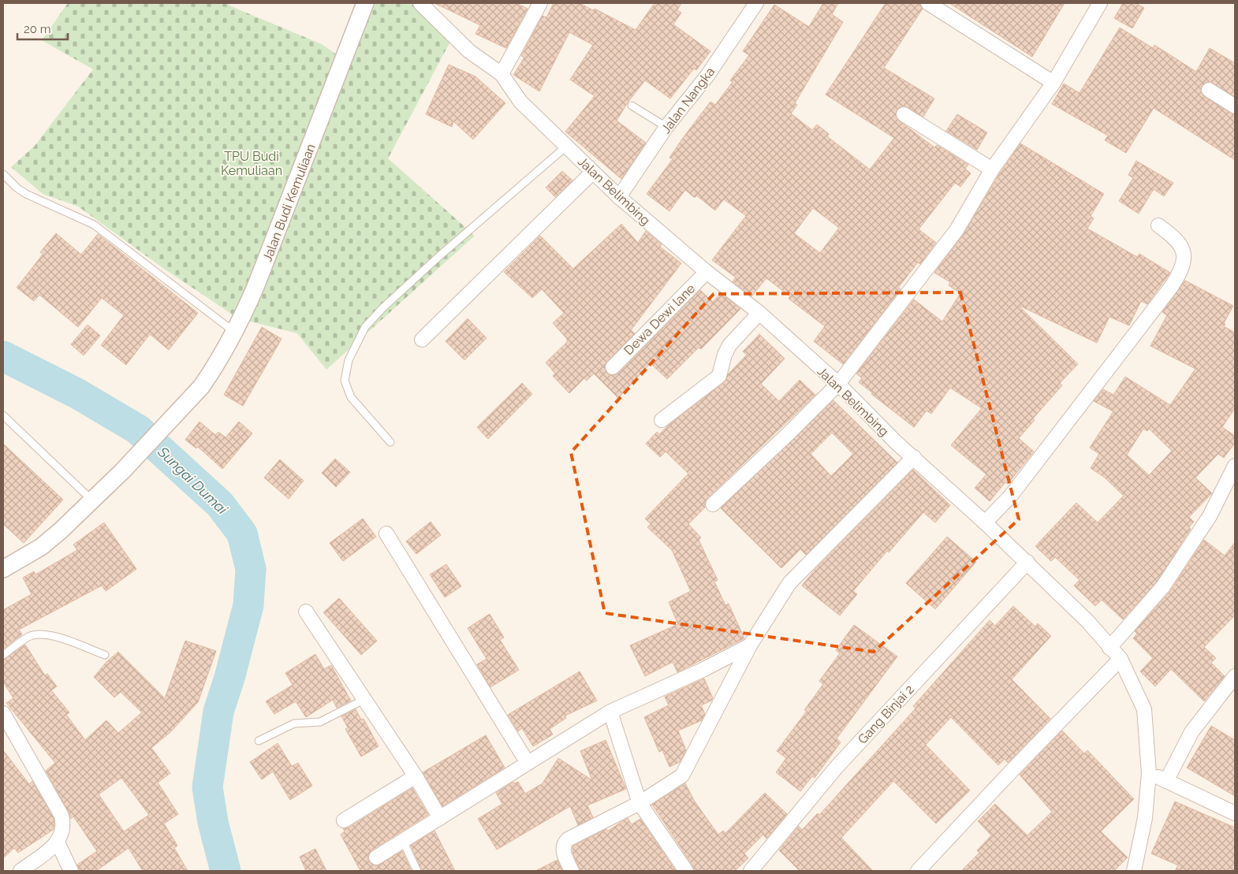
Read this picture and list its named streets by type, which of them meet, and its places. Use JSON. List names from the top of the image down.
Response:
{
  "streets": {
    "street": [
      "Jalan Nangka",
      "Jalan Belimbing",
      "Jalan Budi Kemuliaan",
      "Dewa Dewi lane",
      "Gang Binjai 2"
    ]
  },
  "crossings": [
    ["Jalan Nangka", "Jalan Belimbing"],
    ["Jalan Belimbing", "Dewa Dewi lane"],
    ["Jalan Belimbing", "Gang Binjai 2"]
  ],
  "water": ["Sungai Dumai"],
  "parks": ["TPU Budi Kemuliaan"],
  "scale_bar": "20 m"
}
